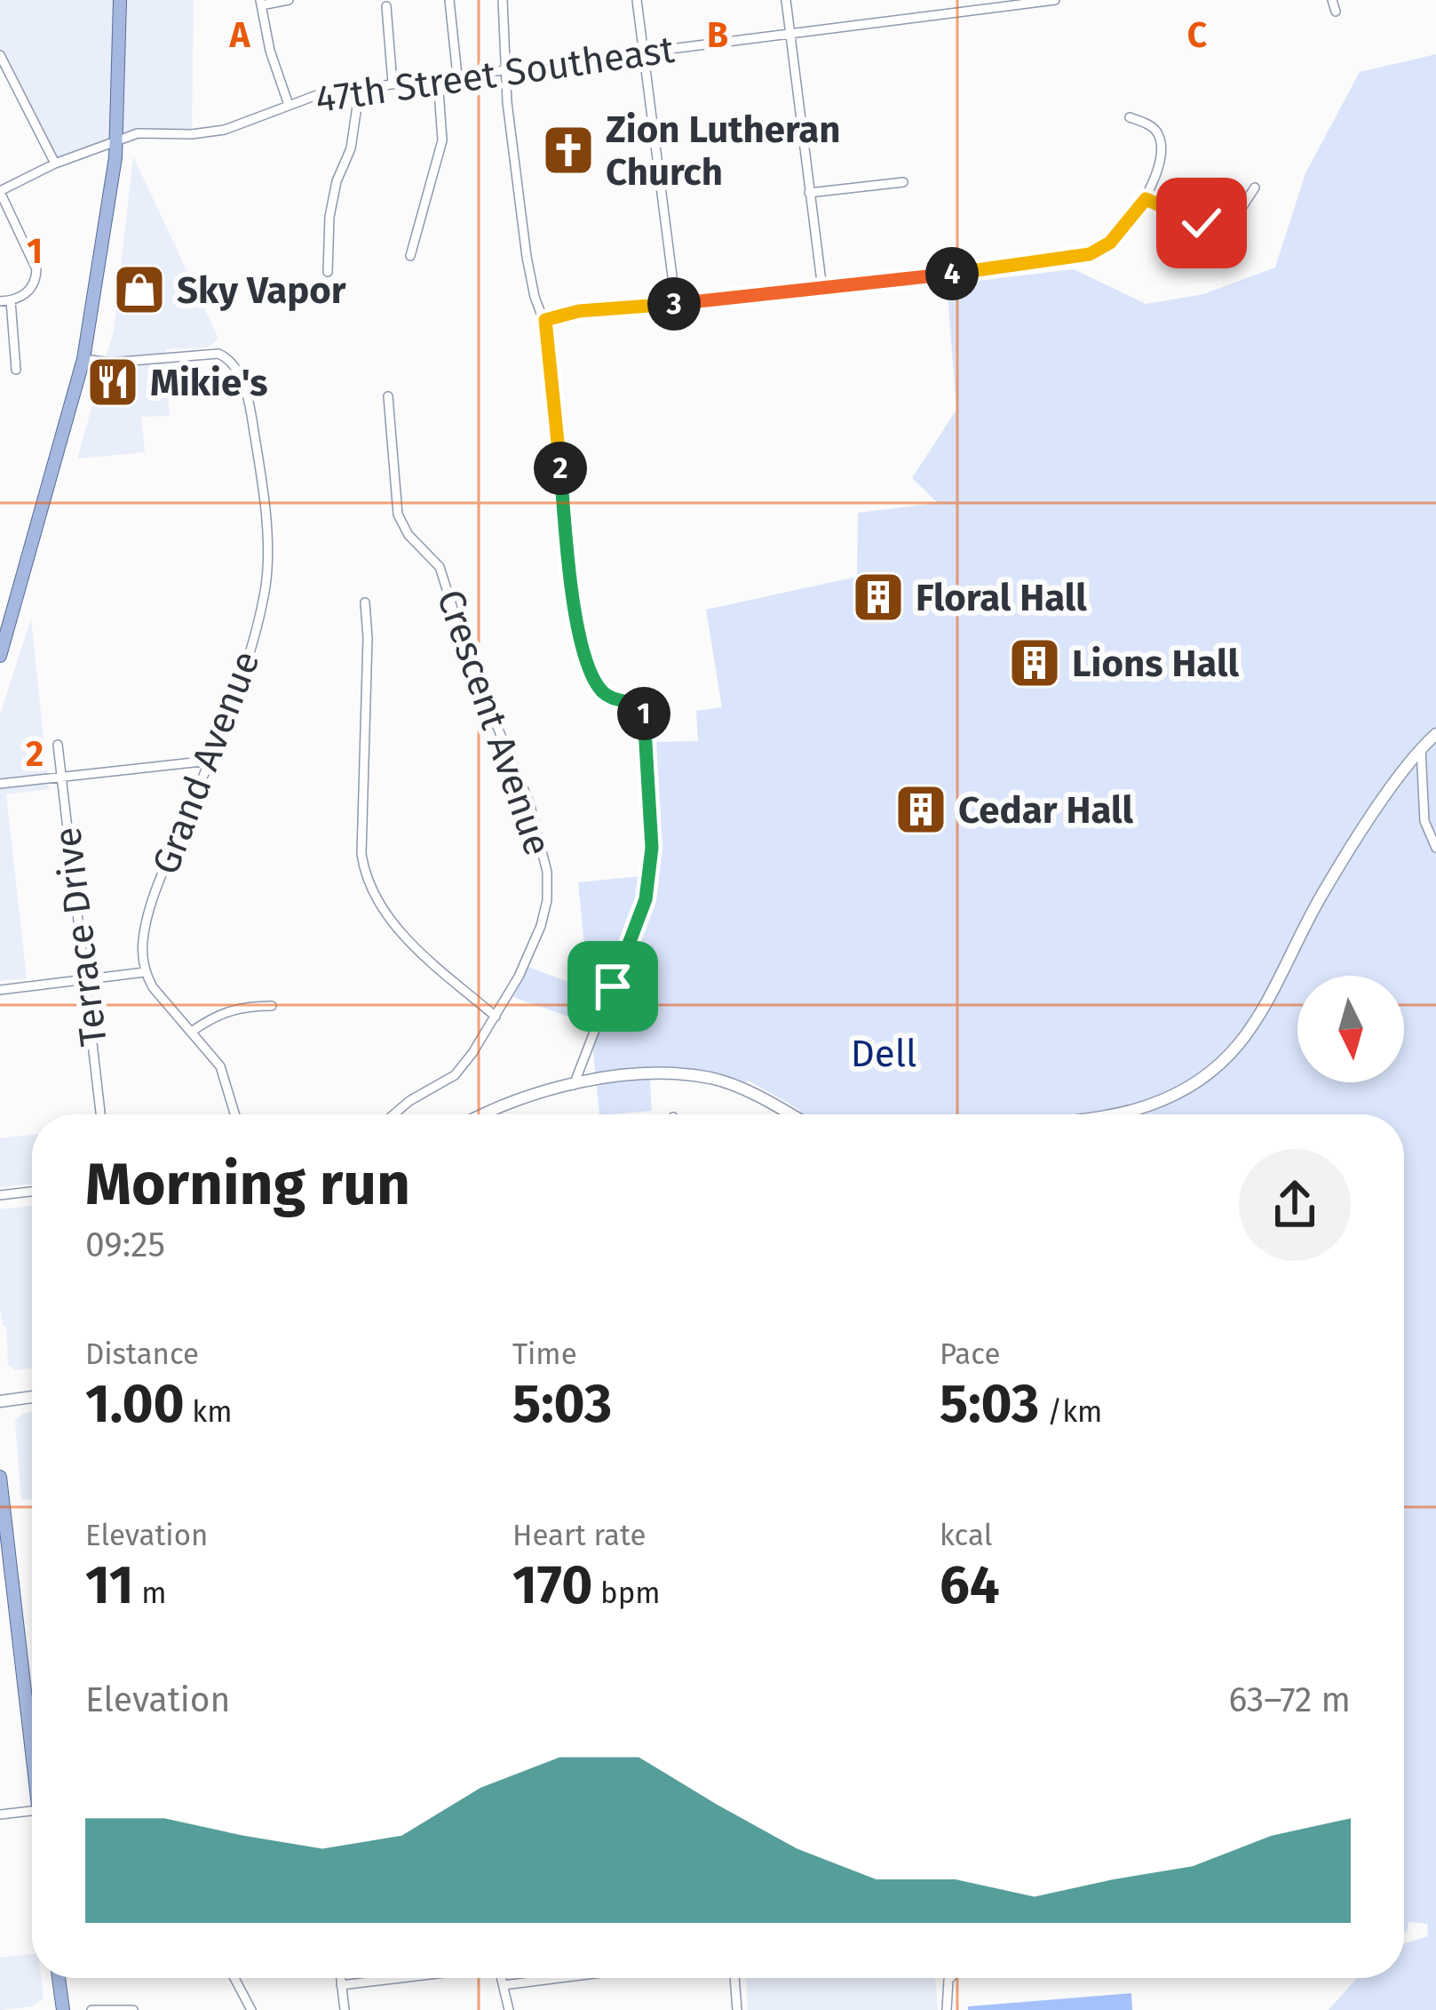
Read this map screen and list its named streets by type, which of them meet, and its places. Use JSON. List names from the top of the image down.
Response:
{
  "streets": {
    "street": [
      "47th Street Southeast",
      "Crescent Avenue",
      "Grand Avenue",
      "Terrace Drive"
    ]
  },
  "parks": ["Dell"],
  "places": {
    "church": ["Zion Lutheran Church"],
    "shop": ["Sky Vapor"],
    "restaurant": ["Mikie's"],
    "building": ["Floral Hall", "Lions Hall", "Cedar Hall"]
  },
  "north": "bottom",
  "page": {
    "pins": [
      "4",
      "3",
      "2",
      "1"
    ],
    "heading": ["Morning run", "09:25"],
    "stats": [
      ["Distance", "1.00 km"],
      ["Time", "5:03"],
      ["Pace", "5:03 /km"],
      ["Elevation", "11 m"],
      ["Heart rate", "170 bpm"],
      ["kcal", "64"]
    ],
    "chart": ["Elevation", "63–72 m"]
  },
  "grid": {
    "columns": ["A", "B", "C"],
    "rows": ["1", "2"]
  }
}
